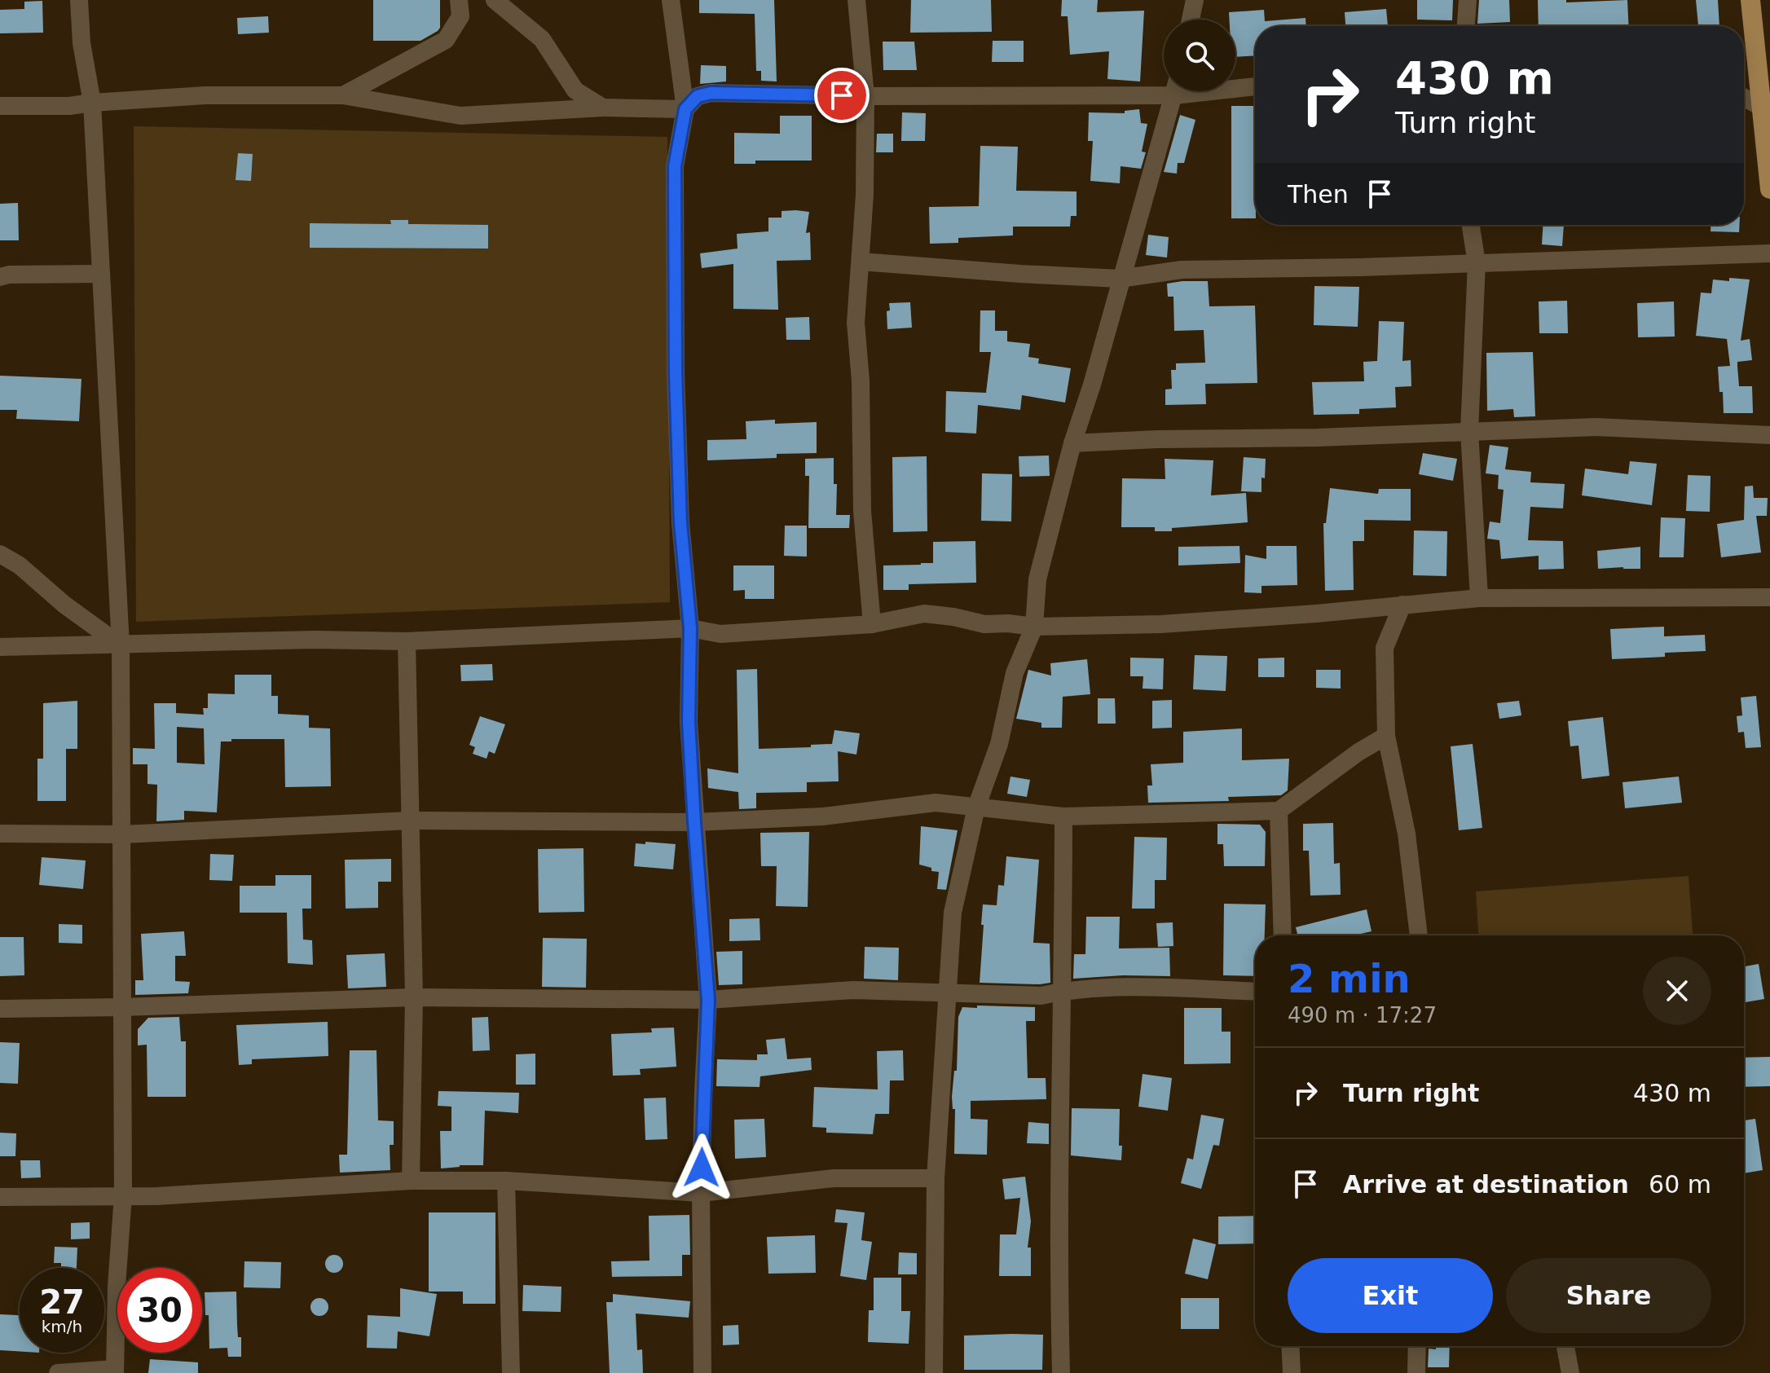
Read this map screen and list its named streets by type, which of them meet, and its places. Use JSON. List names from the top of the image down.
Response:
{
  "page": {
    "turn": ["430 m", "Turn right"],
    "then": "Then",
    "heading": ["2 min", "490 m · 17:27"],
    "list": [
      {
        "name": "Turn right",
        "value": "430 m"
      },
      {
        "name": "Arrive at destination",
        "value": "60 m"
      }
    ],
    "buttons": ["Exit", "Share"],
    "speed": "27 km/h",
    "limit": "30"
  }
}
